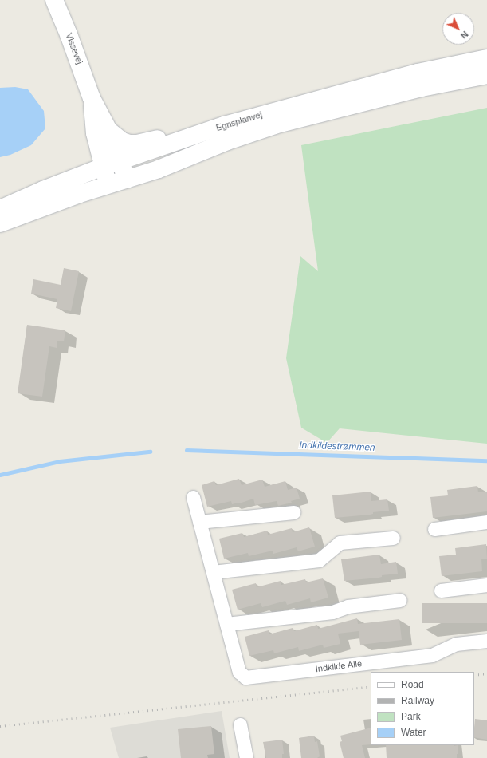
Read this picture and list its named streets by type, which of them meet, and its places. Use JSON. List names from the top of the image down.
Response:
{
  "streets": {
    "main road": ["Vissevej", "Egnsplanvej"],
    "street": ["Indkilde Alle"]
  },
  "crossings": [
    ["Vissevej", "Egnsplanvej"]
  ],
  "water": ["Indkildestrømmen"],
  "legend": [
    "Road",
    "Railway",
    "Park",
    "Water"
  ],
  "north": "bottom right"
}
